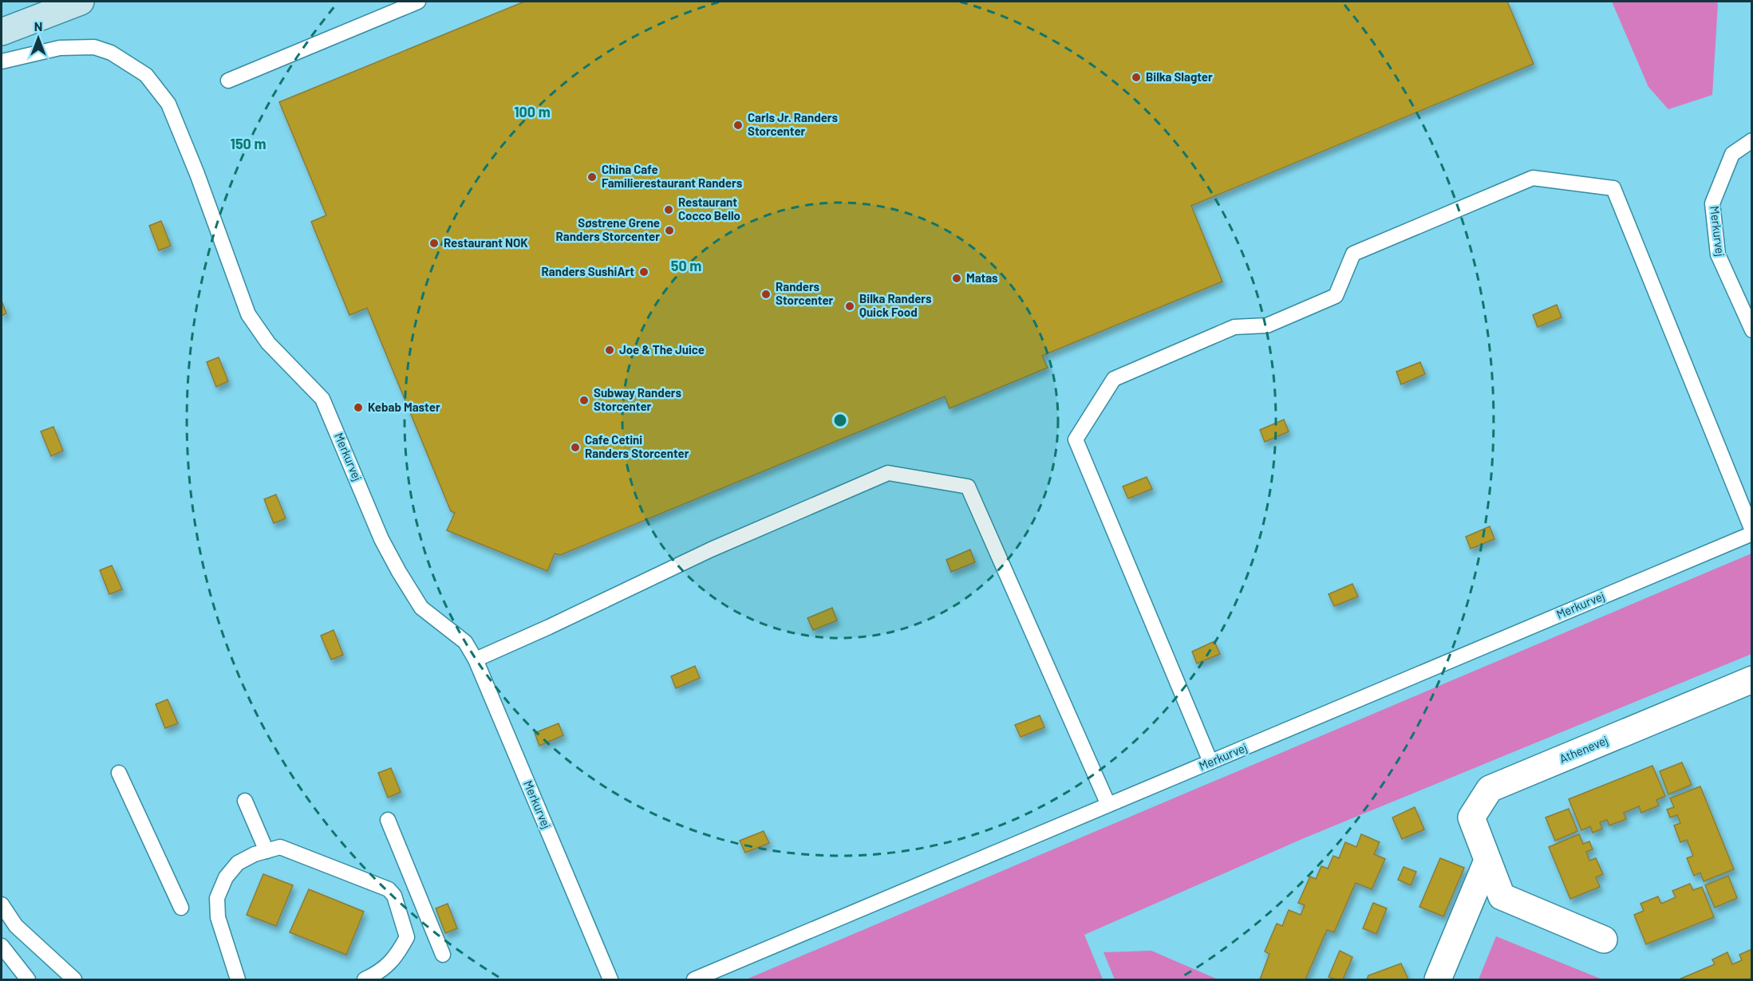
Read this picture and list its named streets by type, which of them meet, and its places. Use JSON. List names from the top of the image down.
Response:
{
  "streets": {
    "street": ["Athenevej"],
    "lane": ["Merkurvej"]
  },
  "places": [
    "Bilka Slagter",
    "Carls Jr. Randers Storcenter",
    "China Cafe Familierestaurant Randers",
    "Restaurant Cocco Bello",
    "Søstrene Grene Randers Storcenter",
    "Restaurant NOK",
    "Randers SushiArt",
    "Matas",
    "Randers Storcenter",
    "Bilka Randers Quick Food",
    "Joe & The Juice",
    "Subway Randers Storcenter",
    "Kebab Master",
    "Cafe Cetini Randers Storcenter"
  ],
  "north": "top",
  "rings": ["100 m", "150 m", "50 m"]
}
